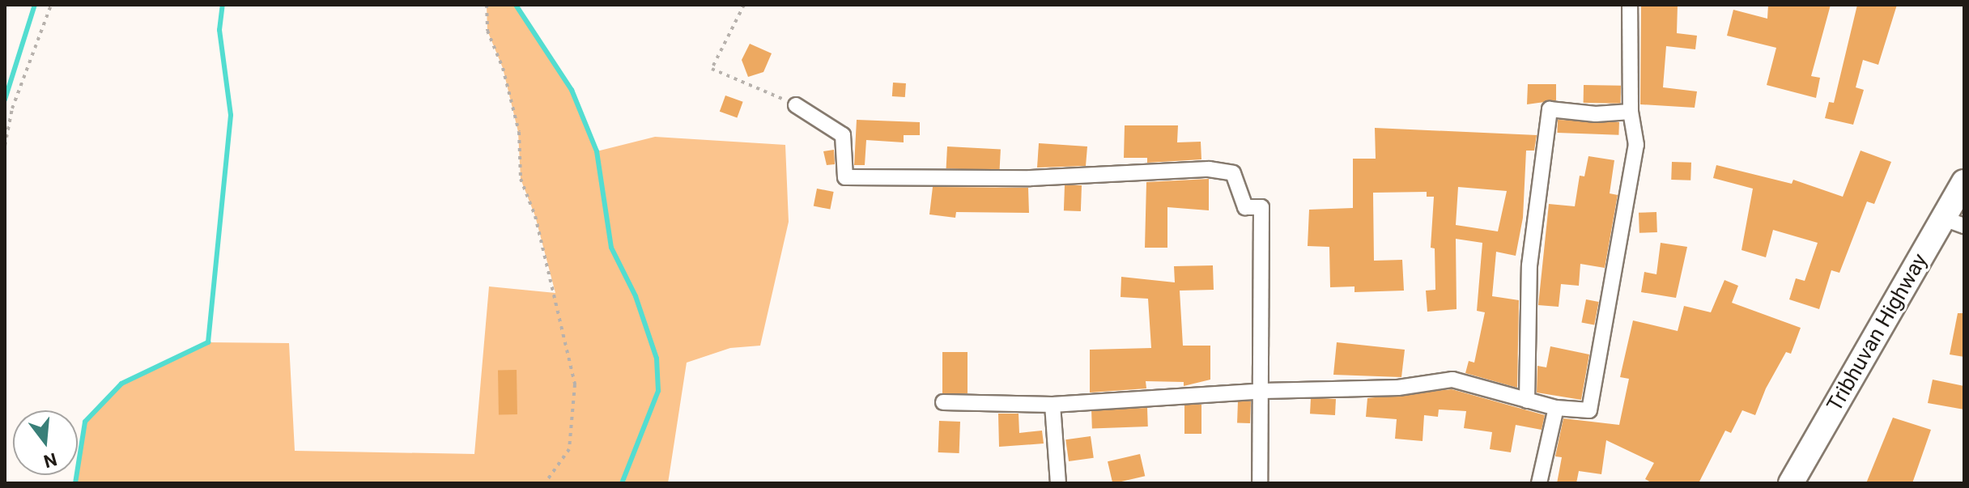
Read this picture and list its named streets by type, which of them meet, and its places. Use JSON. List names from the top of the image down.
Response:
{
  "streets": {
    "highway": ["Tribhuvan Highway"]
  },
  "north": "bottom"
}
